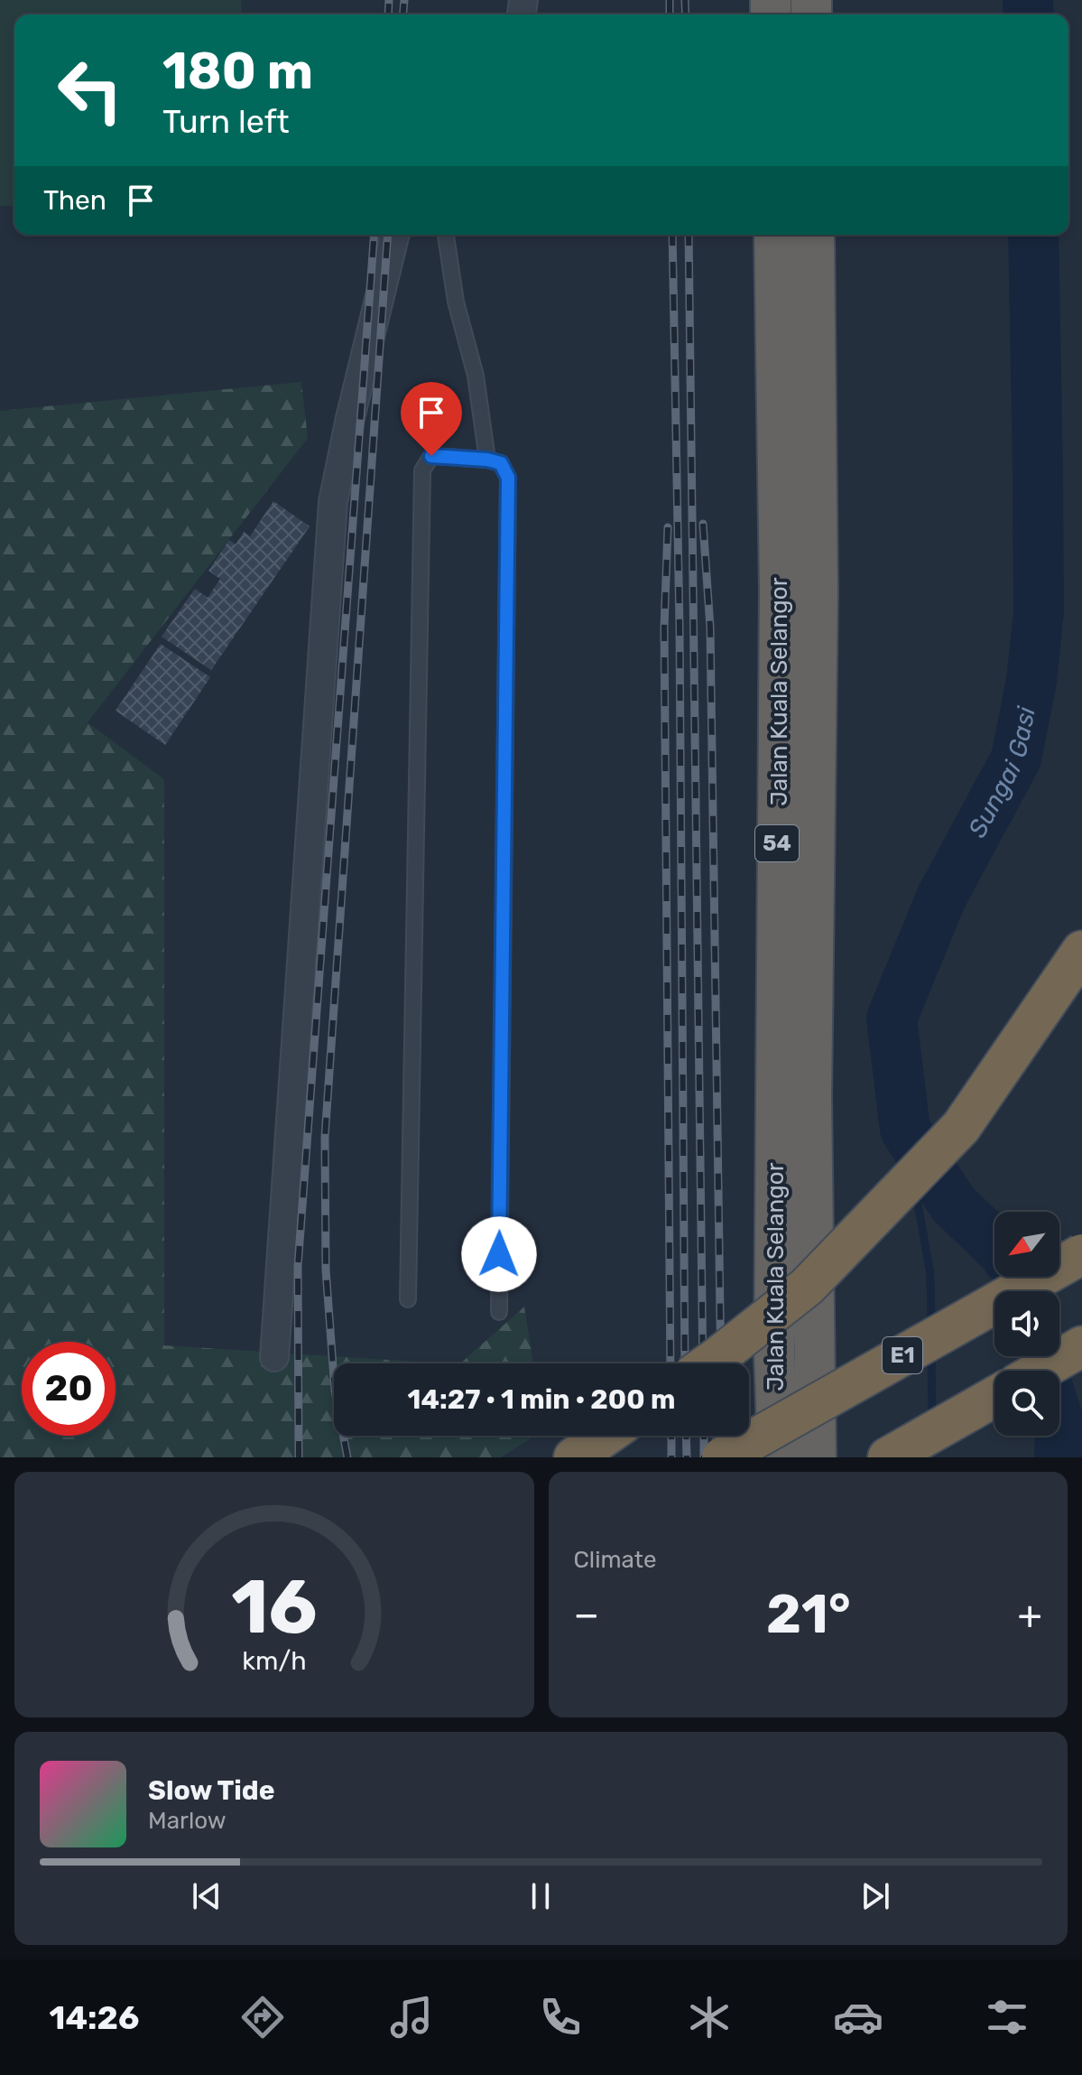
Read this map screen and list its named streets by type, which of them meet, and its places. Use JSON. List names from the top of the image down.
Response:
{
  "streets": {
    "highway": ["Jalan Kuala Selangor", "54", "E1"]
  },
  "water": ["Sungai Gasi"],
  "north": "bottom left",
  "page": {
    "turn": ["180 m", "Turn left"],
    "then": "Then",
    "limit": "20",
    "trip": "14:27 · 1 min · 200 m",
    "tile": "Climate",
    "heat": ["−", "21°", "+"],
    "song": ["Slow Tide", "Marlow"],
    "tabs": "14:26",
    "gauge": ["16", "km/h"]
  }
}
